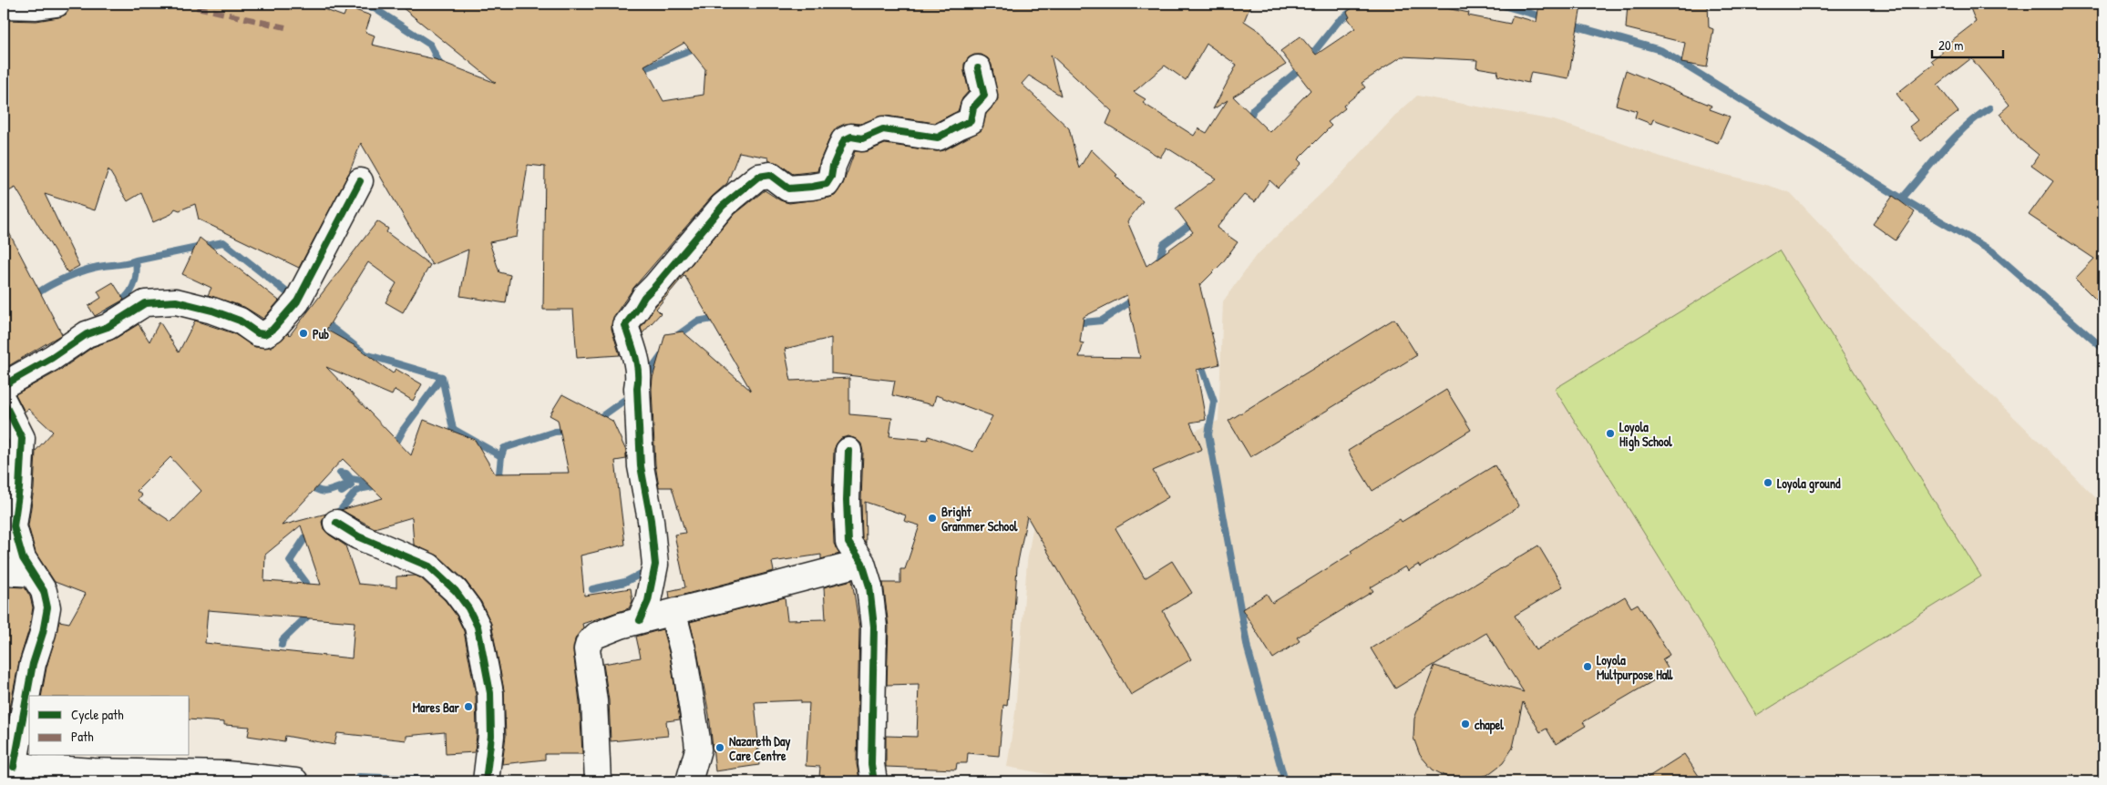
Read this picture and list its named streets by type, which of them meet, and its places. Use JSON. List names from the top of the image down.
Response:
{
  "places": [
    "Pub",
    "Loyola High School",
    "Loyola ground",
    "Bright Grammer School",
    "Loyola Multpurpose Hall",
    "Mares Bar",
    "chapel",
    "Nazareth Day Care Centre"
  ],
  "legend": ["Cycle path", "Path"],
  "scale_bar": "20 m"
}
